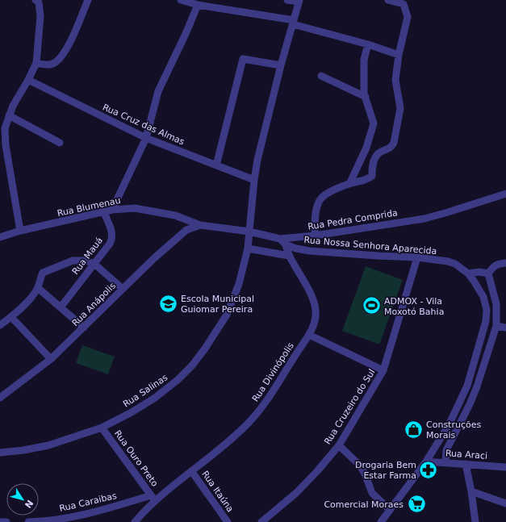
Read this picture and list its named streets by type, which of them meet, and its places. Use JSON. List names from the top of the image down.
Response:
{
  "streets": {
    "street": [
      "Rua Cruz das Almas",
      "Rua Blumenau",
      "Rua Pedra Comprida",
      "Rua Nossa Senhora Aparecida",
      "Rua Mauá",
      "Rua Anápolis",
      "Rua Divinópolis",
      "Rua Salinas",
      "Rua Cruzeiro do Sul",
      "Rua Araci",
      "Rua Ouro Preto",
      "Rua Itaúna",
      "Rua Caraibas"
    ]
  },
  "crossings": [
    ["Rua Cruz das Almas", "Rua Salinas"],
    ["Rua Blumenau", "Rua Pedra Comprida"],
    ["Rua Blumenau", "Rua Mauá"],
    ["Rua Blumenau", "Rua Anápolis"],
    ["Rua Pedra Comprida", "Rua Nossa Senhora Aparecida"],
    ["Rua Pedra Comprida", "Rua Anápolis"],
    ["Rua Pedra Comprida", "Rua Salinas"],
    ["Rua Nossa Senhora Aparecida", "Rua Divinópolis"],
    ["Rua Nossa Senhora Aparecida", "Rua Cruzeiro do Sul"],
    ["Rua Nossa Senhora Aparecida", "Rua Araci"],
    ["Rua Divinópolis", "Rua Ouro Preto"],
    ["Rua Divinópolis", "Rua Itaúna"],
    ["Rua Divinópolis", "Rua Caraibas"],
    ["Rua Salinas", "Rua Ouro Preto"],
    ["Rua Ouro Preto", "Rua Caraibas"]
  ],
  "places": {
    "school or university": ["Escola Municipal Guiomar Pereira"],
    "sports": ["ADMOX - Vila Moxotó Bahia"],
    "shop": ["Construções Morais"],
    "pharmacy": ["Drogaria Bem Estar Farma"],
    "supermarket": ["Comercial Moraes"]
  },
  "north": "bottom right"
}
